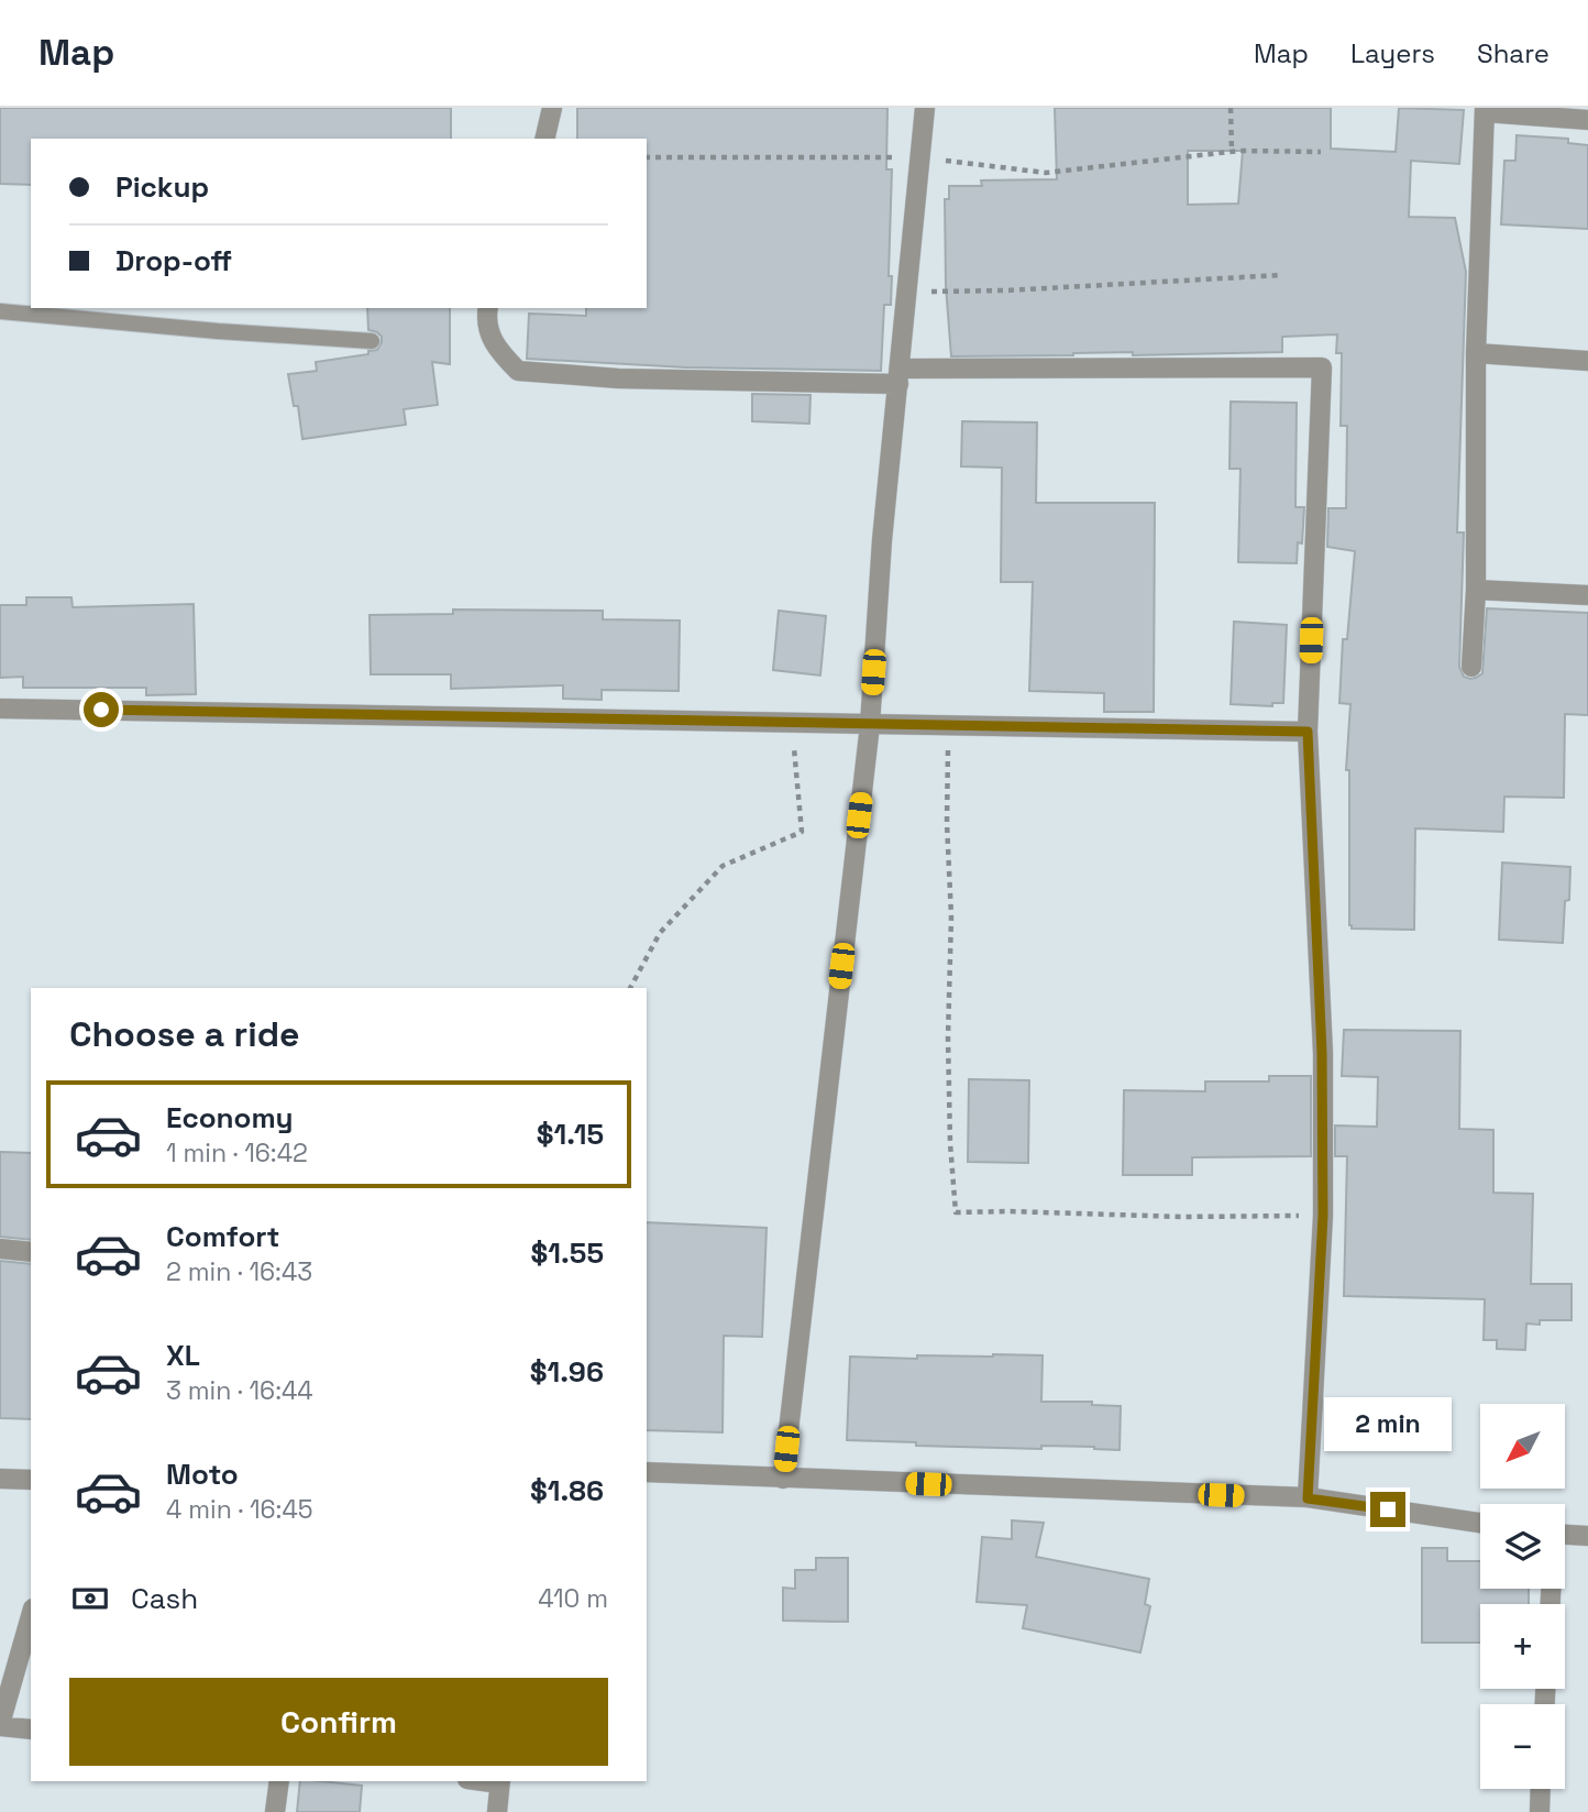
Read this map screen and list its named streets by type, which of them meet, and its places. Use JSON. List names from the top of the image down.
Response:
{
  "north": "bottom left",
  "page": {
    "header": "Map",
    "nav": ["Map", "Layers", "Share"],
    "banner": ["Pickup", "Drop-off"],
    "heading": "Choose a ride",
    "list": [
      {
        "name": "Economy",
        "note": "1 min · 16:42",
        "value": "$1.15"
      },
      {
        "name": "Comfort",
        "note": "2 min · 16:43",
        "value": "$1.55"
      },
      {
        "name": "XL",
        "note": "3 min · 16:44",
        "value": "$1.96"
      },
      {
        "name": "Moto",
        "note": "4 min · 16:45",
        "value": "$1.86"
      }
    ],
    "bubble": "2 min",
    "map_buttons": ["+", "−"],
    "pay": ["Cash", "410 m"],
    "buttons": "Confirm"
  }
}
